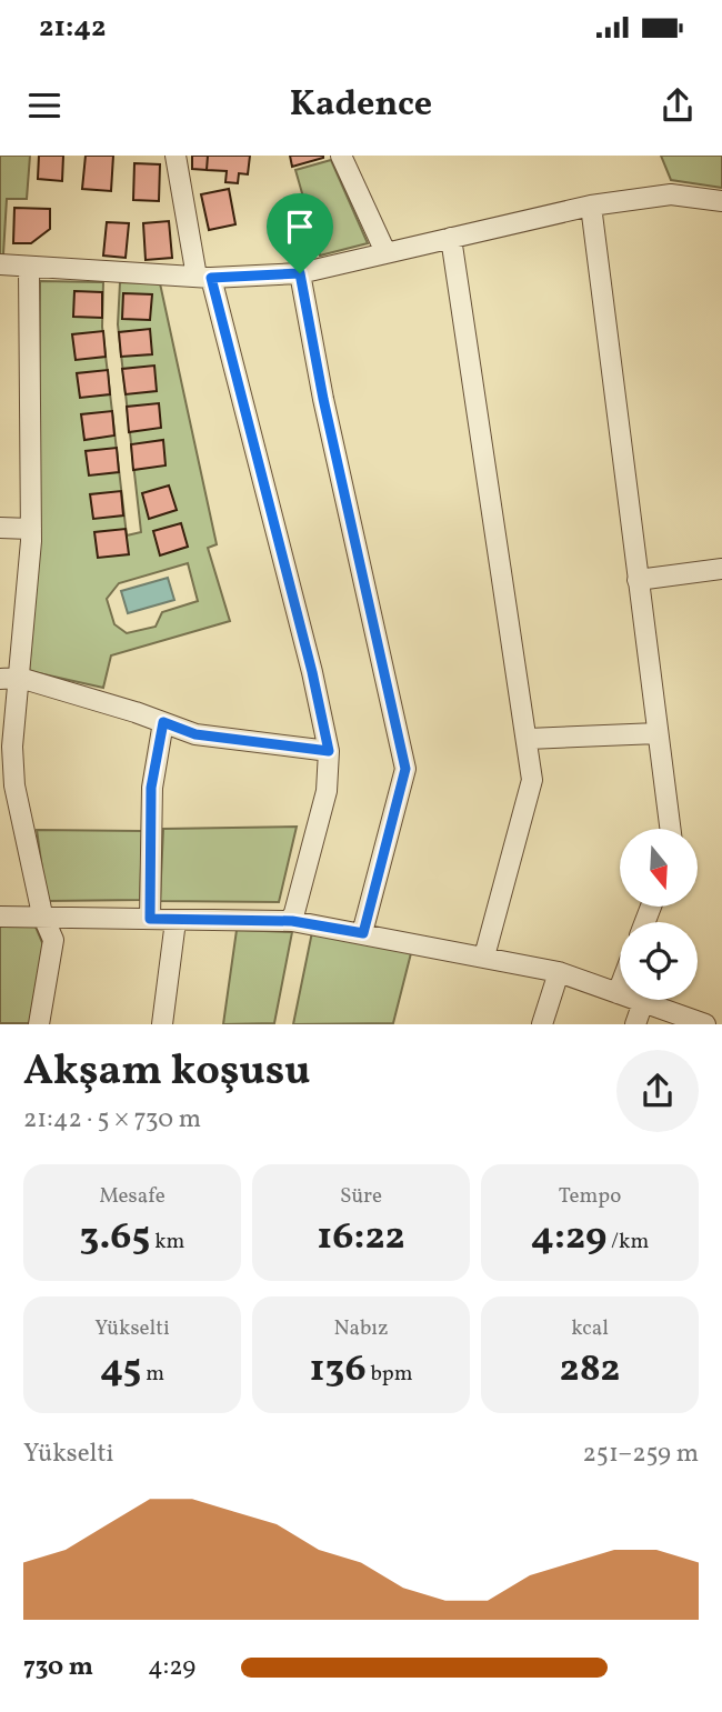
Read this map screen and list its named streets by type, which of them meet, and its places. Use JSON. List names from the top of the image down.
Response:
{
  "north": "bottom",
  "page": {
    "status": "21:42",
    "header": "Kadence",
    "heading": ["Akşam koşusu", "21:42 · 5 × 730 m"],
    "stats": [
      ["Mesafe", "3.65 km"],
      ["Süre", "16:22"],
      ["Tempo", "4:29 /km"],
      ["Yükselti", "45 m"],
      ["Nabız", "136 bpm"],
      ["kcal", "282"]
    ],
    "chart": ["Yükselti", "251–259 m"],
    "list": [
      {
        "name": "730 m",
        "note": "4:29"
      }
    ]
  }
}
